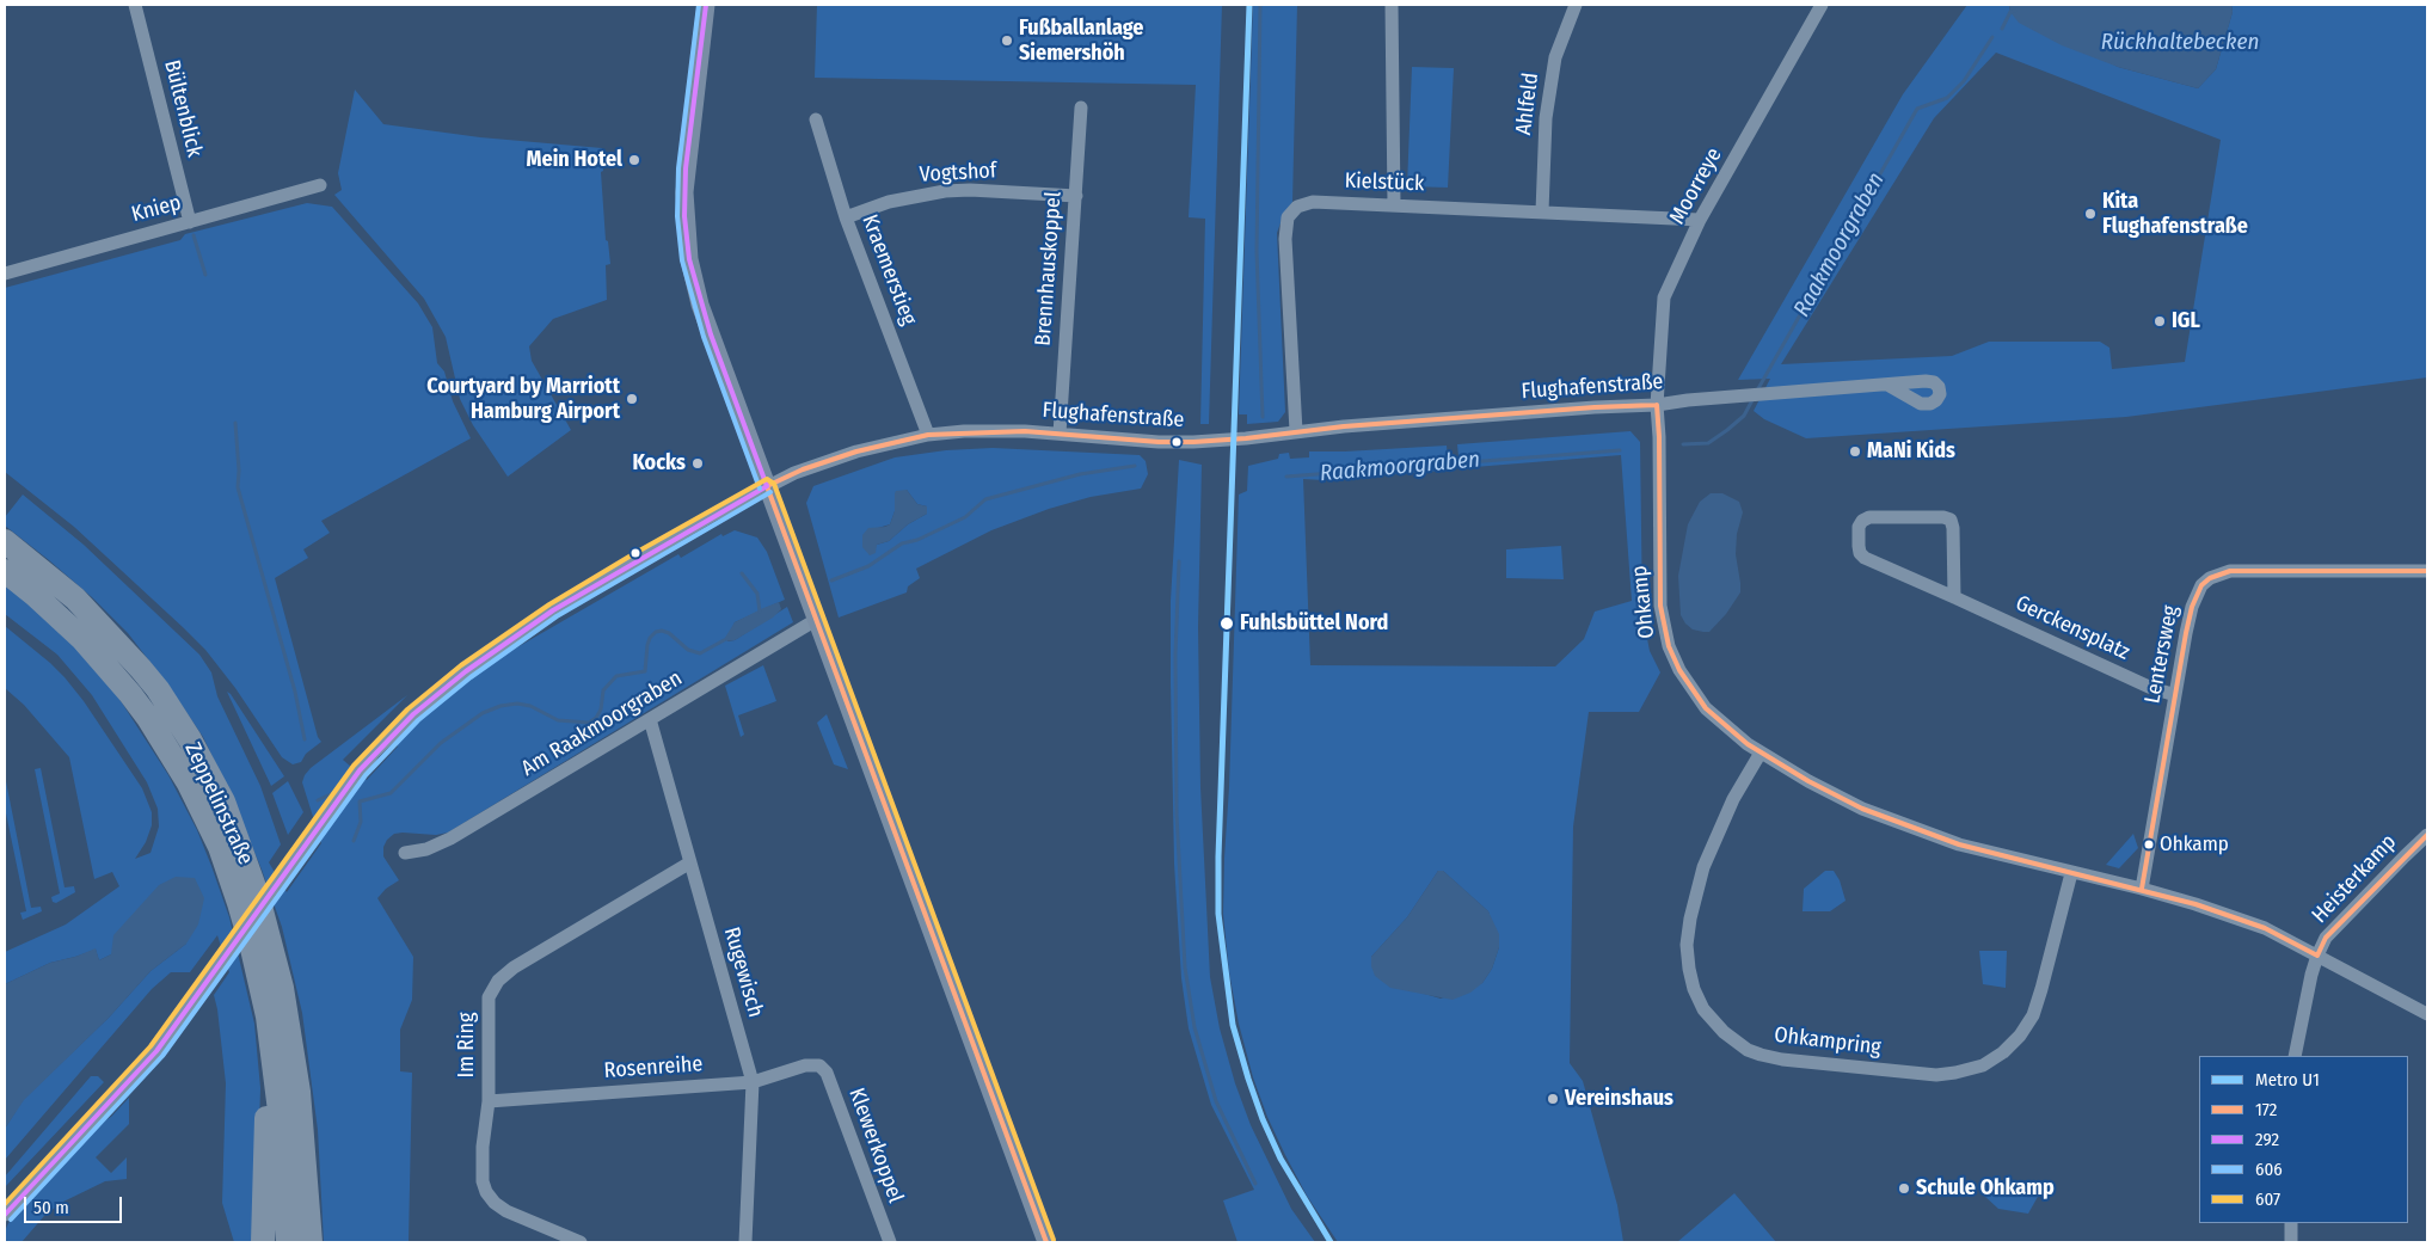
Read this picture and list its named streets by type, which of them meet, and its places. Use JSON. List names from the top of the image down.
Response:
{
  "streets": {
    "highway": ["Zeppelinstraße"],
    "street": [
      "Ahlfeld",
      "Bültenblick",
      "Vogtshof",
      "Kielstück",
      "Moorreye",
      "Kniep",
      "Brennhauskoppel",
      "Kraemerstieg",
      "Flughafenstraße",
      "Ohkamp",
      "Gerckensplatz",
      "Lentersweg",
      "Am Raakmoorgraben",
      "Heisterkamp",
      "Rugewisch",
      "Ohkampring",
      "Im Ring",
      "Rosenreihe",
      "Klewerkoppel"
    ]
  },
  "crossings": [
    ["Ahlfeld", "Kielstück"],
    ["Bültenblick", "Kniep"],
    ["Vogtshof", "Brennhauskoppel"],
    ["Vogtshof", "Kraemerstieg"],
    ["Kielstück", "Moorreye"],
    ["Kielstück", "Flughafenstraße"],
    ["Moorreye", "Flughafenstraße"],
    ["Moorreye", "Ohkamp"],
    ["Brennhauskoppel", "Flughafenstraße"],
    ["Kraemerstieg", "Flughafenstraße"],
    ["Flughafenstraße", "Ohkamp"],
    ["Ohkamp", "Lentersweg"],
    ["Ohkamp", "Heisterkamp"],
    ["Ohkamp", "Ohkampring"],
    ["Gerckensplatz", "Lentersweg"],
    ["Am Raakmoorgraben", "Rugewisch"],
    ["Rugewisch", "Im Ring"],
    ["Rugewisch", "Rosenreihe"],
    ["Im Ring", "Rosenreihe"],
    ["Rosenreihe", "Klewerkoppel"]
  ],
  "water": ["Rückhaltebecken", "Raakmoorgraben"],
  "places": [
    "Fußballanlage Siemershöh",
    "Mein Hotel",
    "Kita Flughafenstraße",
    "IGL",
    "Courtyard by Marriott Hamburg Airport",
    "MaNi Kids",
    "Kocks",
    "Fuhlsbüttel Nord",
    "Ohkamp",
    "Vereinshaus",
    "Schule Ohkamp"
  ],
  "lines": [
    "metro line U1",
    "transit line 292",
    "transit line 606",
    "transit line 172",
    "transit line 607"
  ],
  "legend": [
    "Metro U1",
    "172",
    "292",
    "606",
    "607"
  ],
  "scale_bar": "50 m"
}
